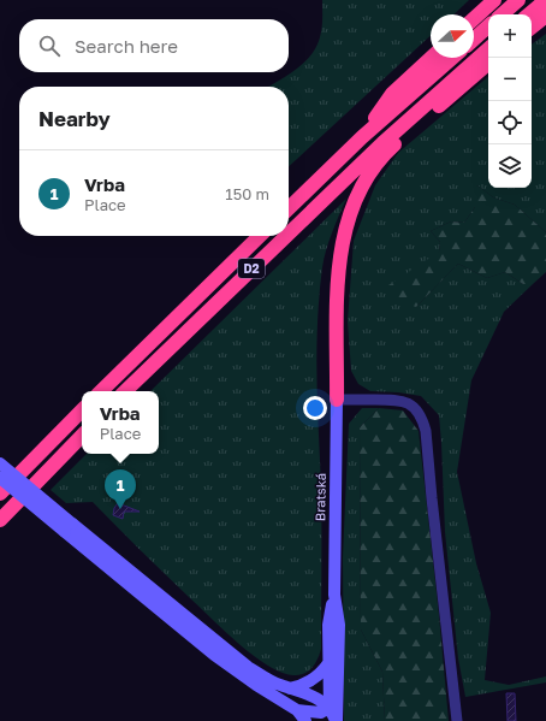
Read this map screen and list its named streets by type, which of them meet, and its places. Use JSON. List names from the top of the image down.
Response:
{
  "streets": {
    "highway": ["D2"],
    "main road": ["Bratská"]
  },
  "north": "right",
  "page": {
    "map_buttons": ["+", "−"],
    "search": "Search here",
    "heading": "Nearby",
    "list": [
      {
        "mark": "1",
        "name": "Vrba",
        "note": "Place",
        "value": "150 m"
      }
    ],
    "popup": ["Vrba", "Place"],
    "pins": "1"
  }
}
